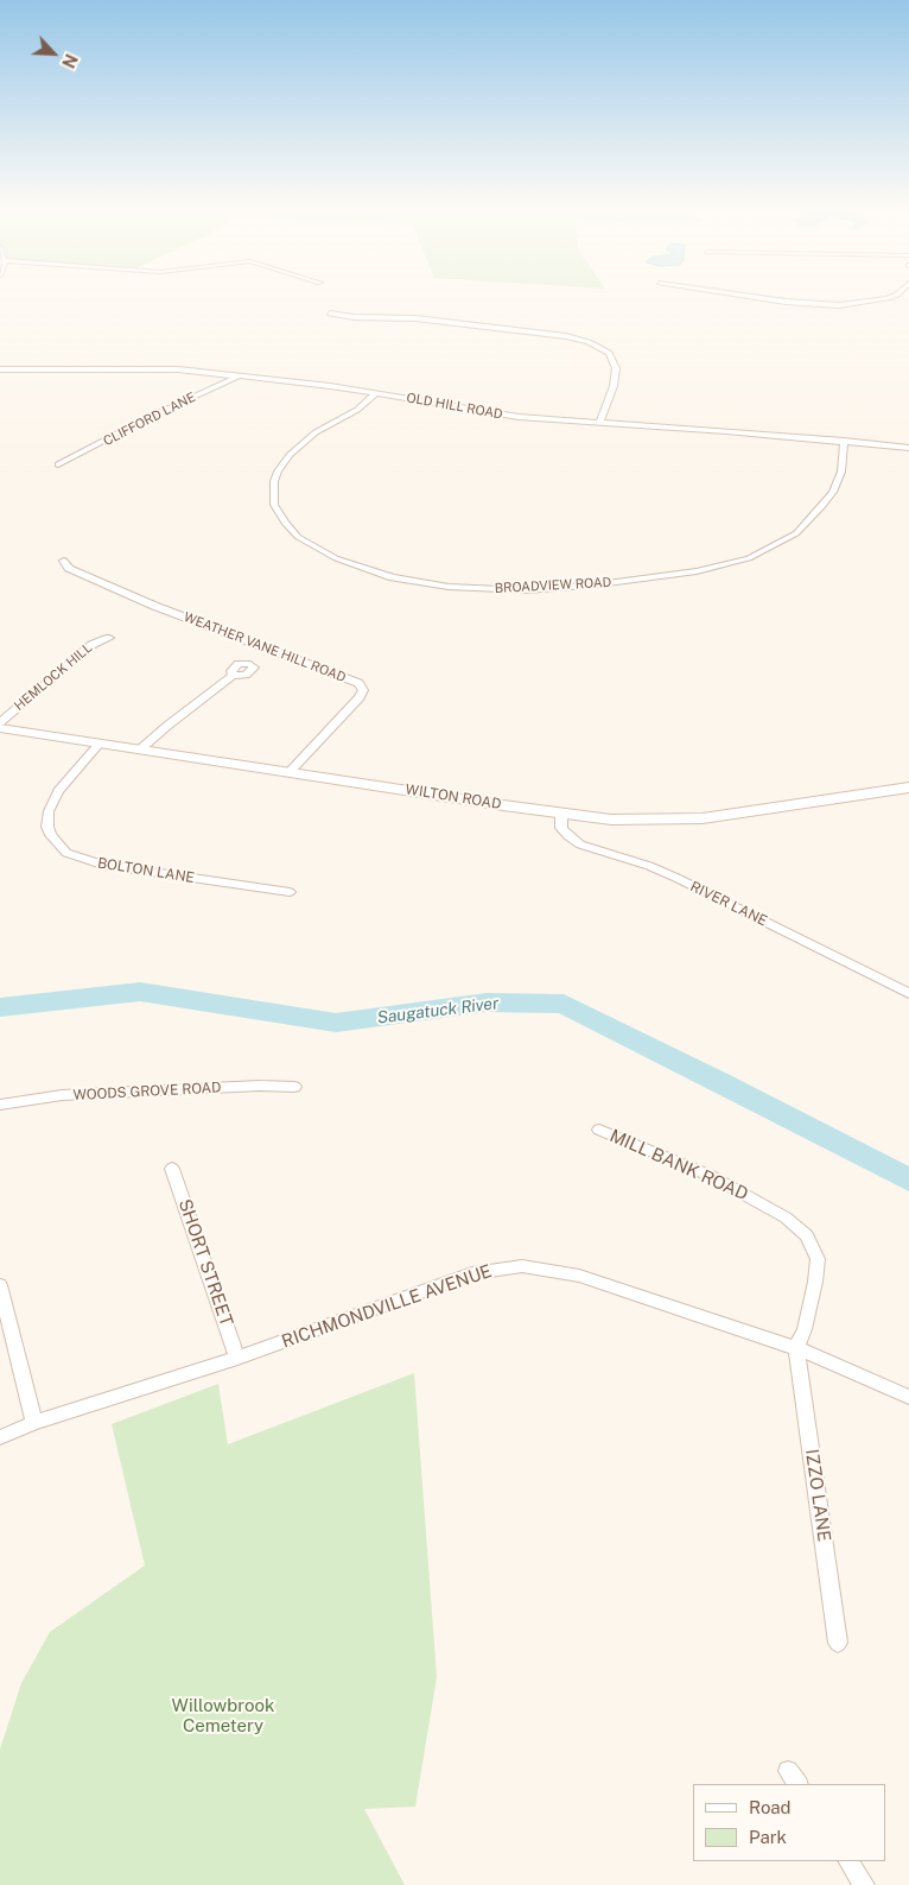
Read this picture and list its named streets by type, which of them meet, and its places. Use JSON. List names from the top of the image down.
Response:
{
  "streets": {
    "main road": ["WILTON ROAD"],
    "street": [
      "OLD HILL ROAD",
      "CLIFFORD LANE",
      "BROADVIEW ROAD",
      "WEATHER VANE HILL ROAD",
      "HEMLOCK HILL",
      "BOLTON LANE",
      "RIVER LANE",
      "WOODS GROVE ROAD",
      "MILL BANK ROAD",
      "SHORT STREET",
      "RICHMONDVILLE AVENUE",
      "IZZO LANE"
    ]
  },
  "crossings": [
    ["OLD HILL ROAD", "CLIFFORD LANE"],
    ["OLD HILL ROAD", "BROADVIEW ROAD"],
    ["WEATHER VANE HILL ROAD", "WILTON ROAD"],
    ["WILTON ROAD", "BOLTON LANE"],
    ["WILTON ROAD", "RIVER LANE"],
    ["MILL BANK ROAD", "RICHMONDVILLE AVENUE"],
    ["MILL BANK ROAD", "IZZO LANE"],
    ["SHORT STREET", "RICHMONDVILLE AVENUE"],
    ["RICHMONDVILLE AVENUE", "IZZO LANE"]
  ],
  "water": ["Saugatuck River"],
  "parks": ["Willowbrook Cemetery"],
  "legend": ["Road", "Park"],
  "north": "bottom right"
}
